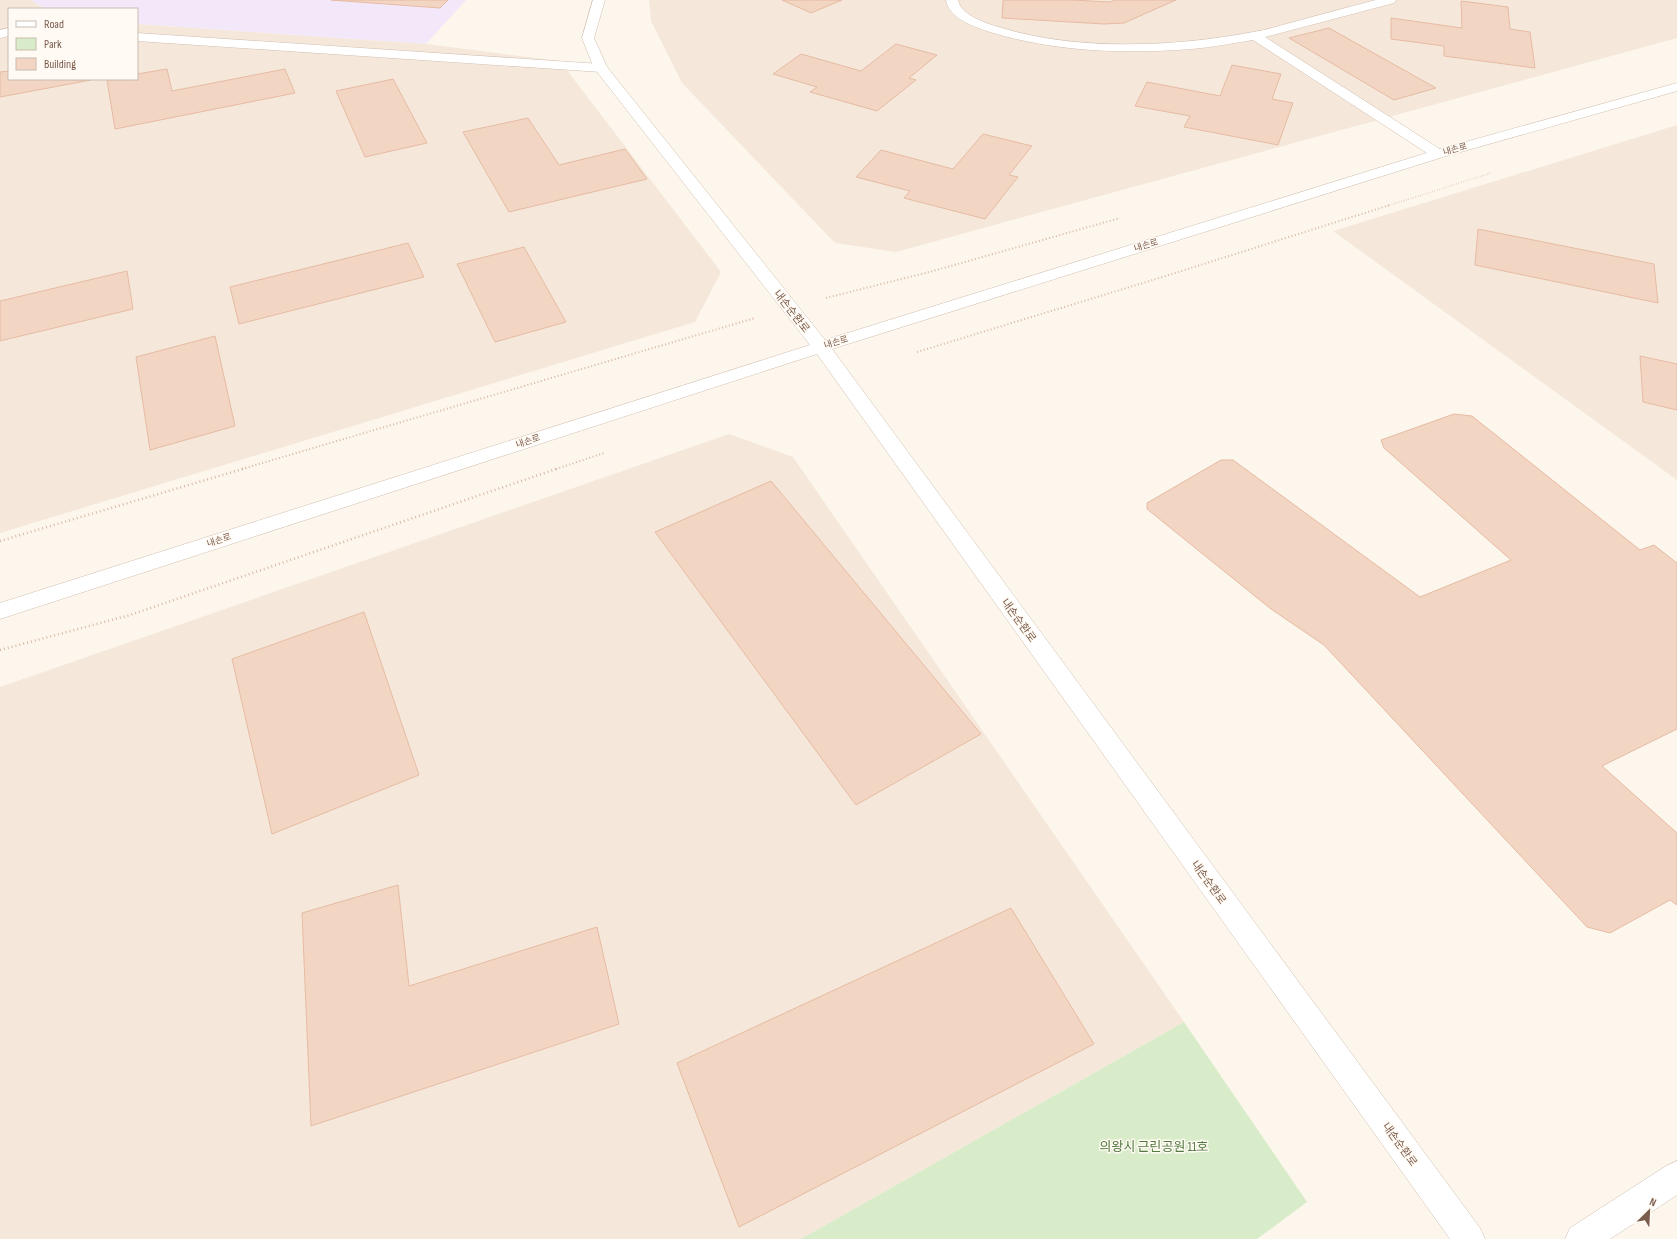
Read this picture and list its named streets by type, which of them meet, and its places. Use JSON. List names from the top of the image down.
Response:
{
  "streets": {
    "street": ["내손로", "내손순환로"]
  },
  "crossings": [
    ["내손로", "내손순환로"]
  ],
  "parks": ["의왕시 근린공원 11호"],
  "legend": ["Road", "Park", "Building"],
  "north": "top right"
}
